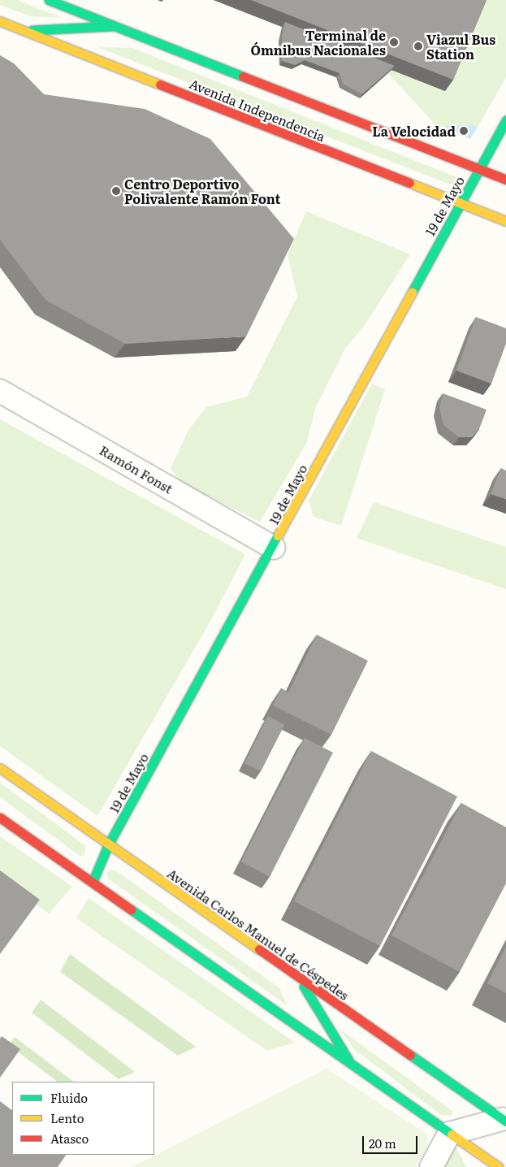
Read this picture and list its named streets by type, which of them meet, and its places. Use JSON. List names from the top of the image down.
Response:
{
  "streets": {
    "main road": ["Avenida Independencia", "19 de Mayo", "Avenida Carlos Manuel de Céspedes"],
    "street": ["Ramón Fonst"]
  },
  "crossings": [
    ["Avenida Independencia", "19 de Mayo"],
    ["19 de Mayo", "Ramón Fonst"],
    ["19 de Mayo", "Avenida Carlos Manuel de Céspedes"]
  ],
  "places": [
    "Terminal de Ómnibus Nacionales",
    "Viazul Bus Station",
    "La Velocidad",
    "Centro Deportivo Polivalente Ramón Font"
  ],
  "legend": ["Fluido", "Lento", "Atasco"],
  "scale_bar": "20 m"
}
